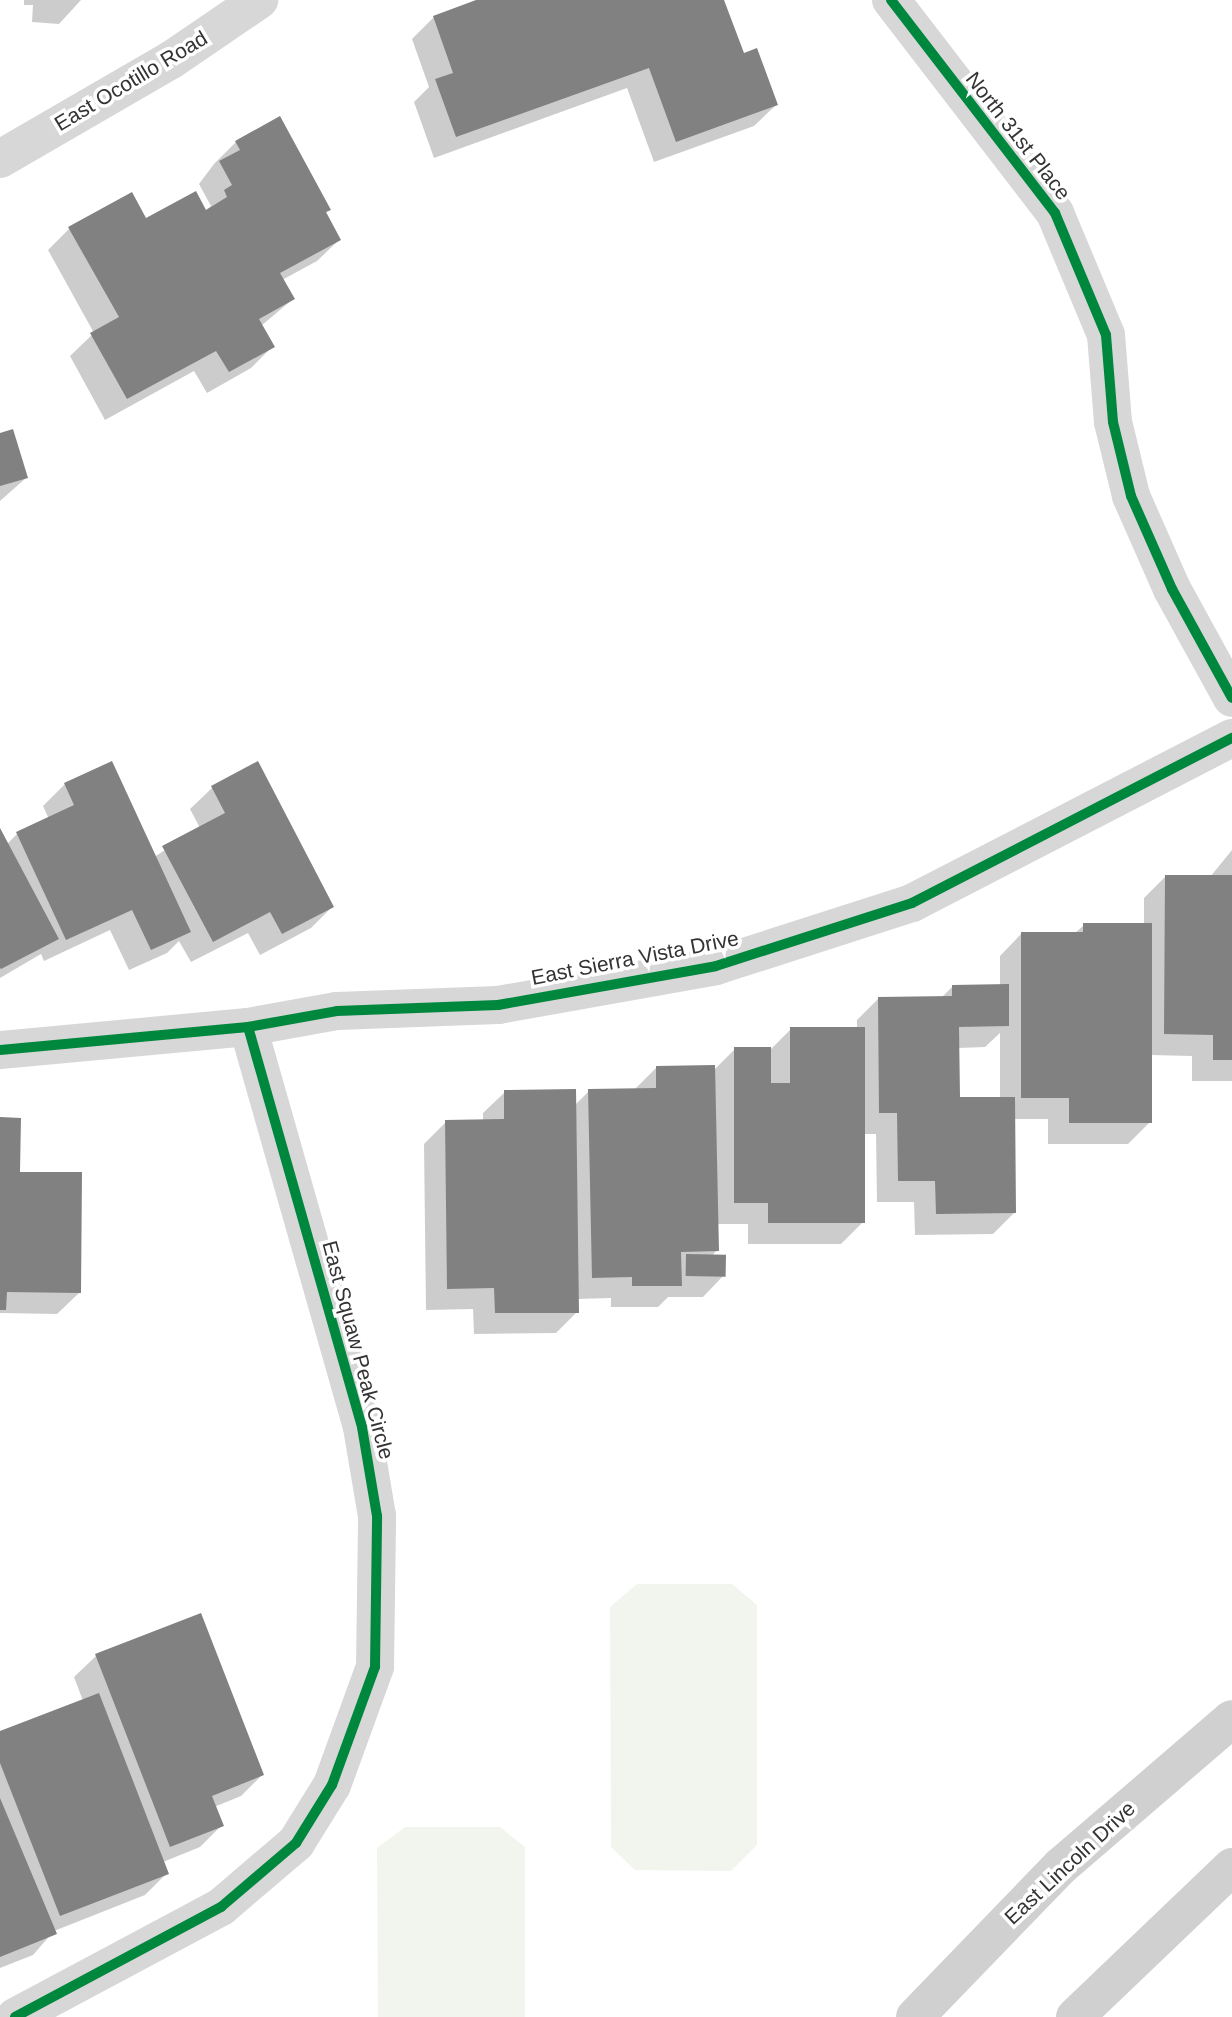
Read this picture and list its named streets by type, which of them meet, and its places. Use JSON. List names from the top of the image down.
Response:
{
  "streets": {
    "main road": ["East Lincoln Drive"],
    "street": [
      "East Ocotillo Road",
      "North 31st Place",
      "East Sierra Vista Drive",
      "East Squaw Peak Circle"
    ]
  },
  "crossings": [
    ["East Sierra Vista Drive", "East Squaw Peak Circle"]
  ]
}
